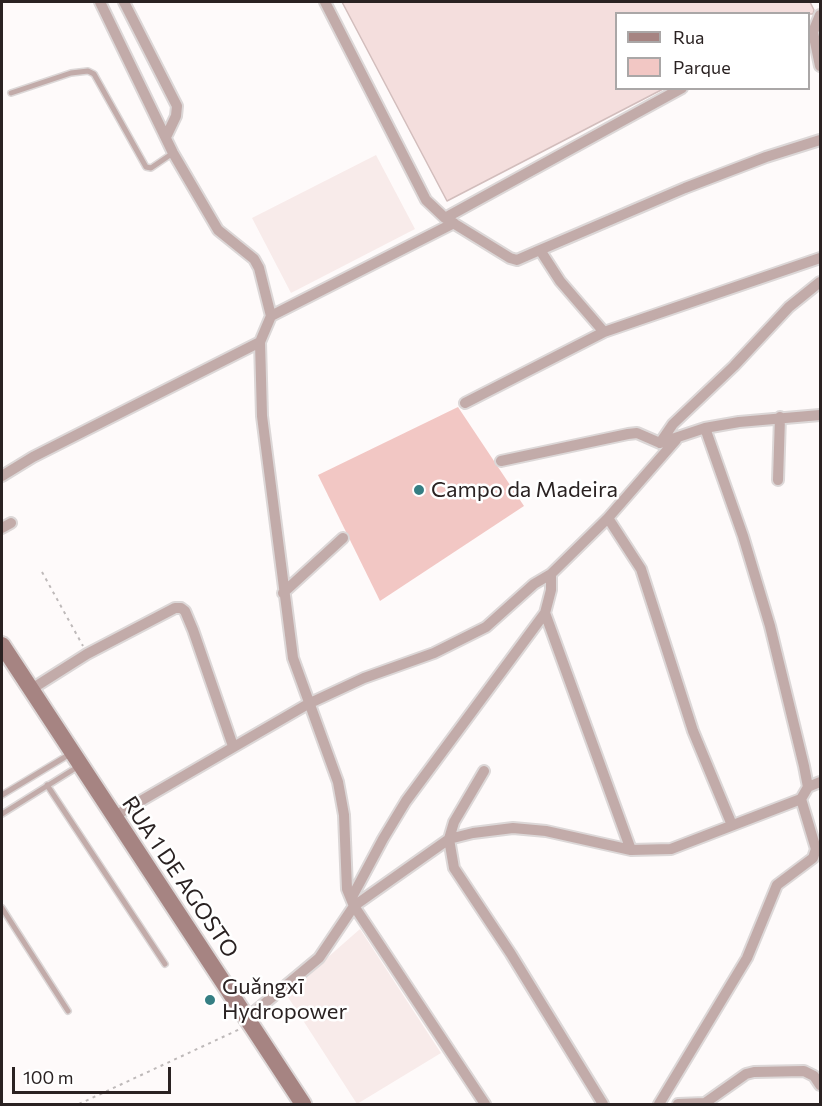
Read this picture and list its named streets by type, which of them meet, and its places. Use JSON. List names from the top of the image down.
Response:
{
  "streets": {
    "main road": ["RUA 1 DE AGOSTO"]
  },
  "places": ["Campo da Madeira", "Guǎngxī Hydropower"],
  "legend": ["Rua", "Parque"],
  "scale_bar": "100 m"
}
